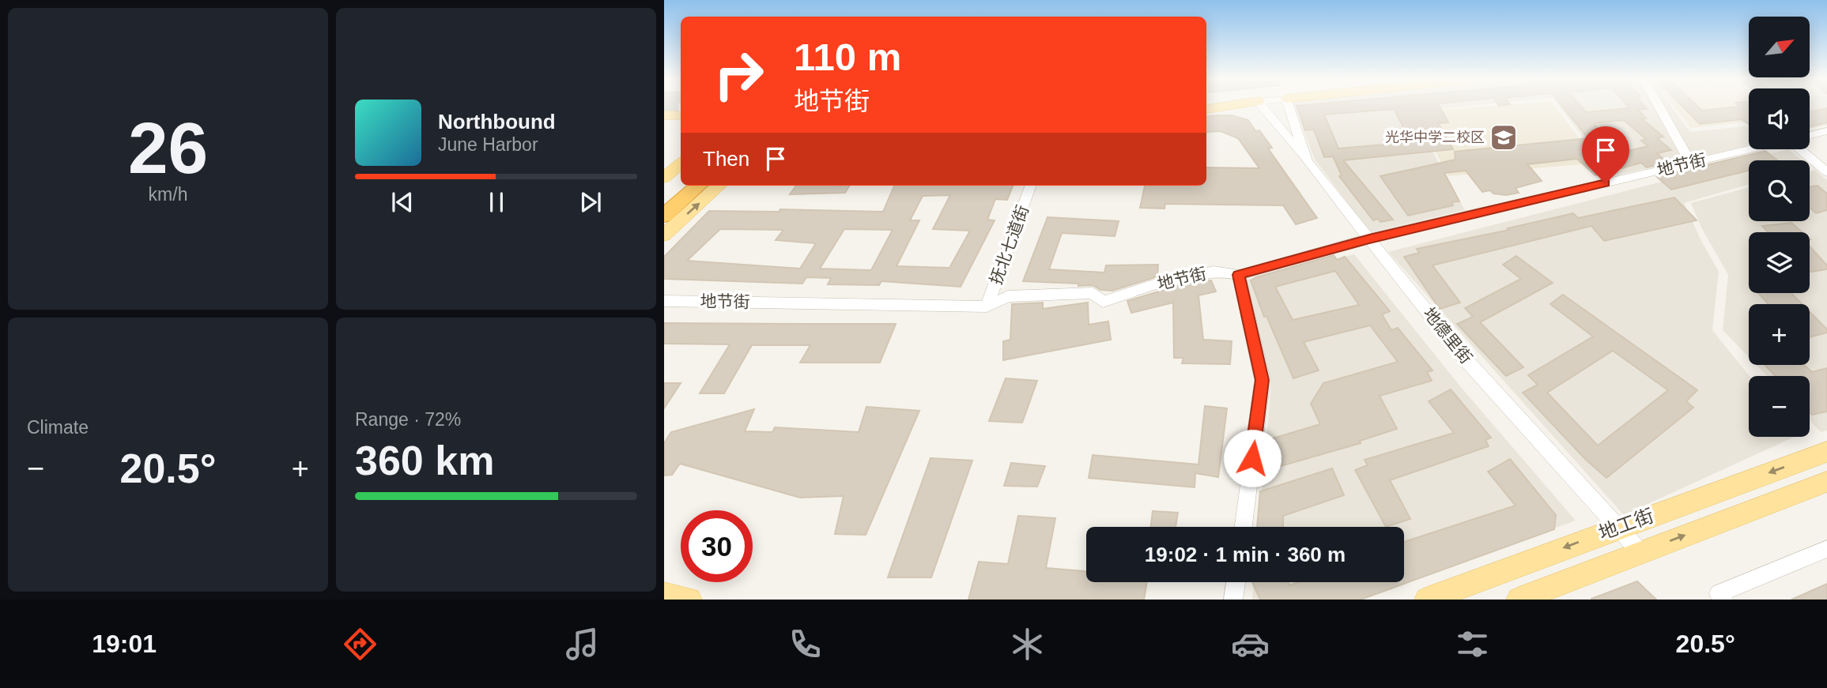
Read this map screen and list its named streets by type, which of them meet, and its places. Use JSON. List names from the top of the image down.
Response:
{
  "streets": {
    "main road": ["地工街"],
    "street": ["地节街", "抚北七道街", "地德里街"]
  },
  "crossings": [
    ["地节街", "抚北七道街"],
    ["地节街", "地德里街"],
    ["地德里街", "地工街"]
  ],
  "places": {
    "school or university": ["光华中学二校区"]
  },
  "north": "top right",
  "page": {
    "tile": [
      ["26", "km/h"],
      "Climate",
      ["Range · 72%", "360 km"]
    ],
    "map_buttons": ["+", "−"],
    "turn": ["110 m", "地节街"],
    "song": ["Northbound", "June Harbor"],
    "then": "Then",
    "heat": ["−", "20.5°", "+"],
    "limit": "30",
    "trip": "19:02 · 1 min · 360 m",
    "tabs": ["19:01", "20.5°"]
  }
}
